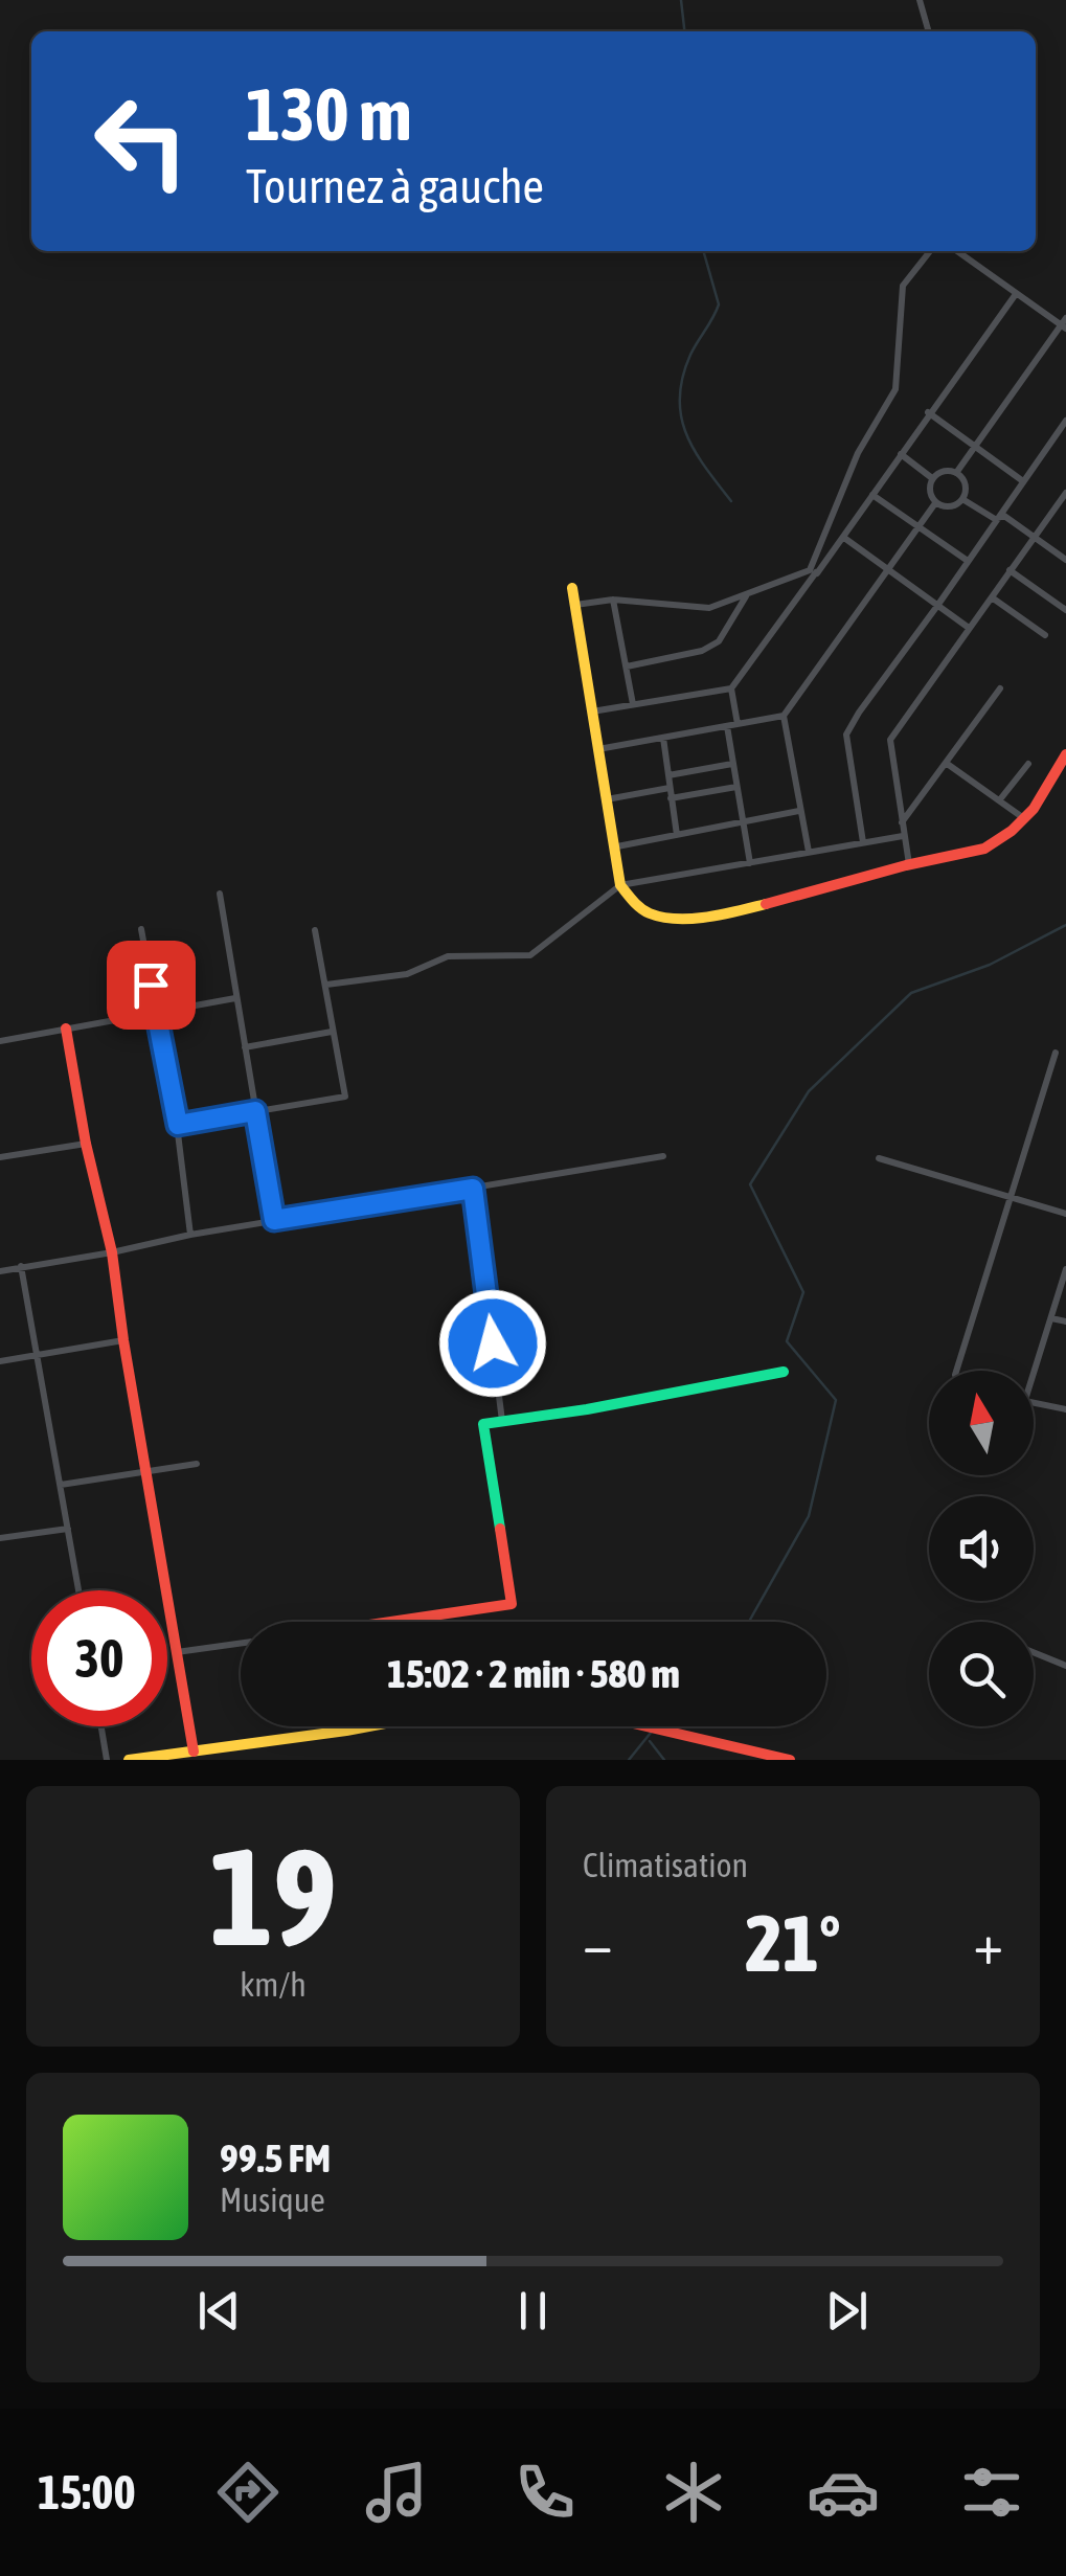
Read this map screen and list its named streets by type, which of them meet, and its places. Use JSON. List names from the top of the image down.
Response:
{
  "north": "top",
  "page": {
    "turn": ["130 m", "Tournez à gauche"],
    "limit": "30",
    "trip": "15:02 · 2 min · 580 m",
    "tile": [
      ["19", "km/h"],
      "Climatisation"
    ],
    "heat": ["−", "21°", "+"],
    "song": ["99.5 FM", "Musique"],
    "tabs": "15:00"
  }
}
